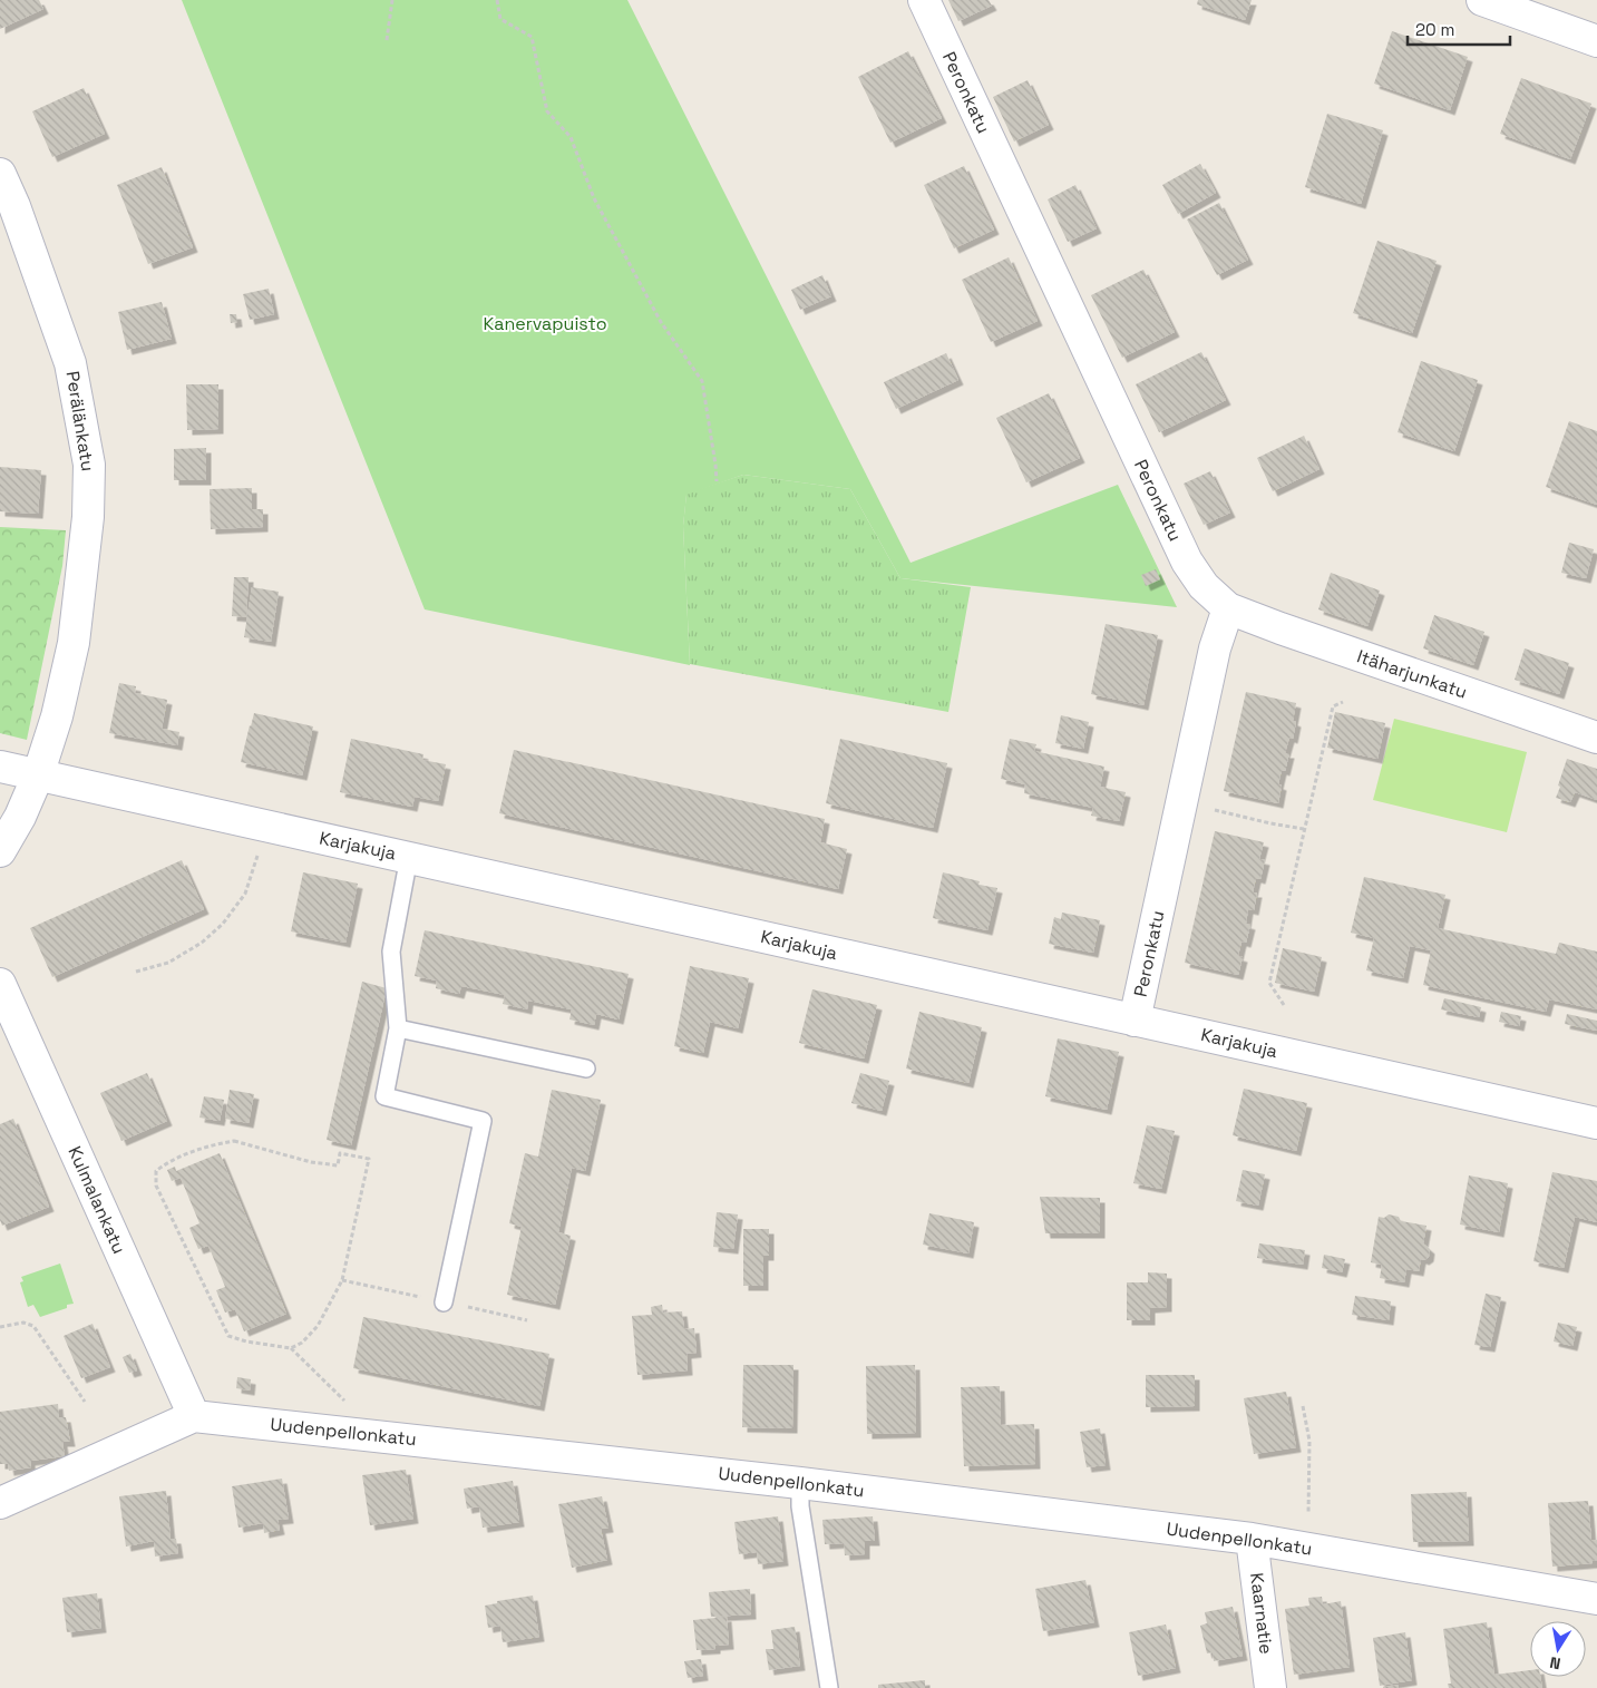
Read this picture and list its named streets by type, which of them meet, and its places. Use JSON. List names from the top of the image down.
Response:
{
  "streets": {
    "street": [
      "Peronkatu",
      "Perälänkatu",
      "Itäharjunkatu",
      "Karjakuja",
      "Kulmalankatu",
      "Uudenpellonkatu",
      "Kaarnatie"
    ]
  },
  "crossings": [
    ["Peronkatu", "Itäharjunkatu"],
    ["Peronkatu", "Karjakuja"],
    ["Perälänkatu", "Karjakuja"],
    ["Kulmalankatu", "Uudenpellonkatu"],
    ["Uudenpellonkatu", "Kaarnatie"]
  ],
  "parks": ["Kanervapuisto"],
  "scale_bar": "20 m",
  "north": "bottom"
}
